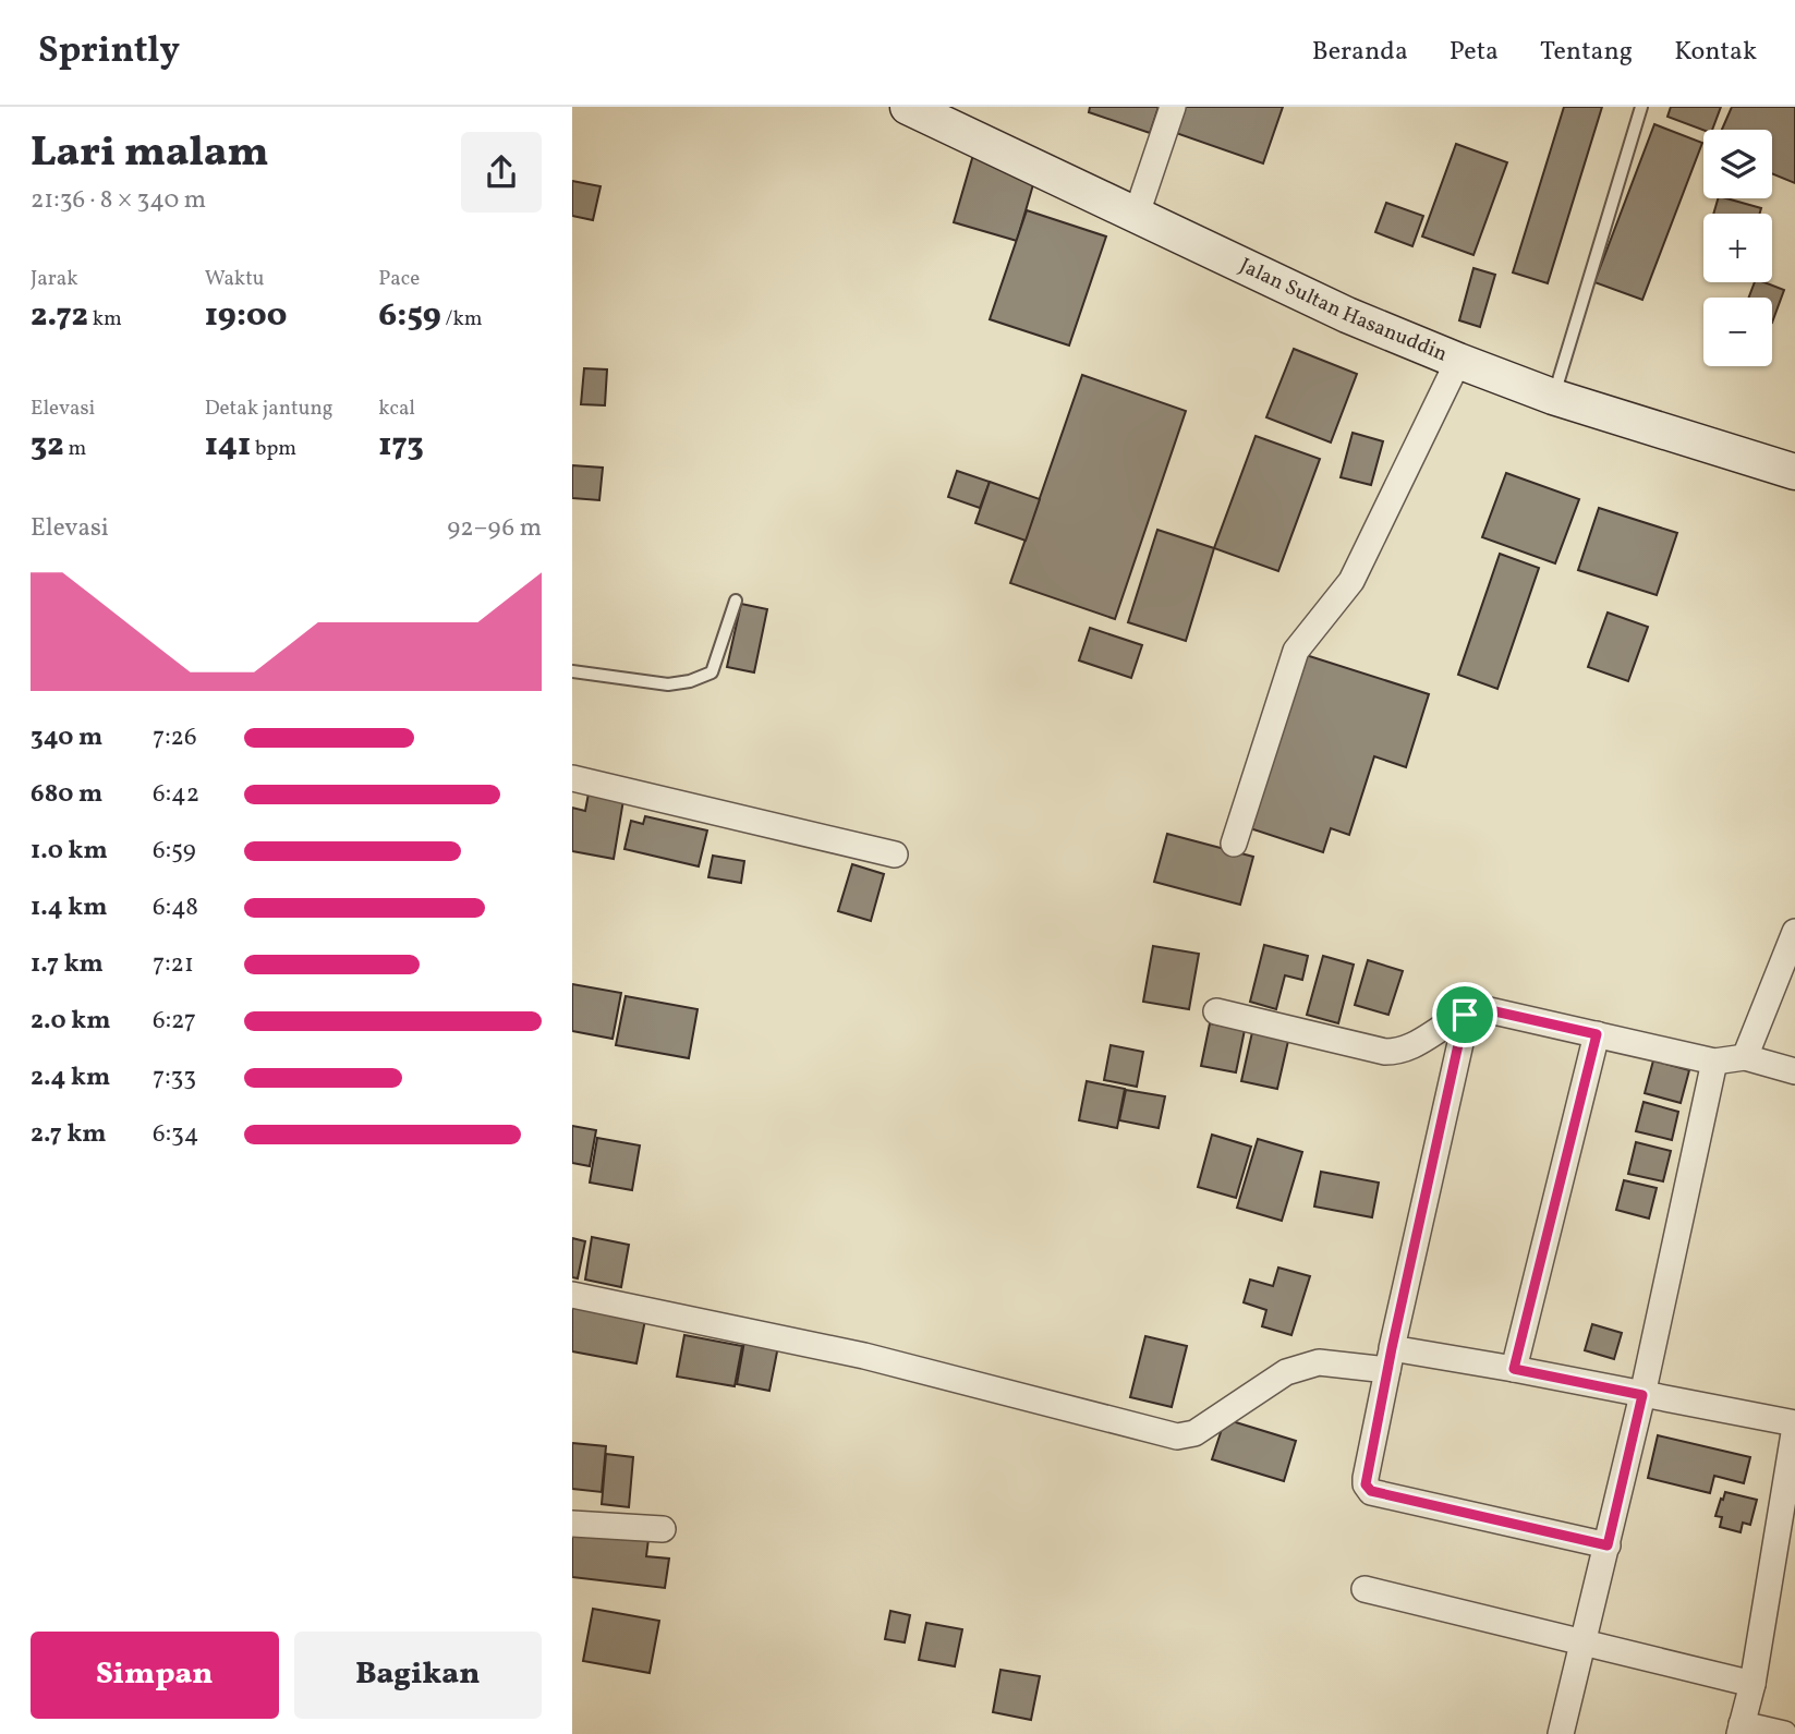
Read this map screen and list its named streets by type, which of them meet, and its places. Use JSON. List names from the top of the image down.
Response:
{
  "streets": {
    "street": ["Jalan Sultan Hasanuddin"]
  },
  "page": {
    "header": "Sprintly",
    "nav": [
      "Beranda",
      "Peta",
      "Tentang",
      "Kontak"
    ],
    "heading": ["Lari malam", "21:36 · 8 × 340 m"],
    "map_buttons": ["+", "−"],
    "stats": [
      ["Jarak", "2.72 km"],
      ["Waktu", "19:00"],
      ["Pace", "6:59 /km"],
      ["Elevasi", "32 m"],
      ["Detak jantung", "141 bpm"],
      ["kcal", "173"]
    ],
    "chart": ["Elevasi", "92–96 m"],
    "list": [
      {
        "name": "340 m",
        "note": "7:26"
      },
      {
        "name": "680 m",
        "note": "6:42"
      },
      {
        "name": "1.0 km",
        "note": "6:59"
      },
      {
        "name": "1.4 km",
        "note": "6:48"
      },
      {
        "name": "1.7 km",
        "note": "7:21"
      },
      {
        "name": "2.0 km",
        "note": "6:27"
      },
      {
        "name": "2.4 km",
        "note": "7:33"
      },
      {
        "name": "2.7 km",
        "note": "6:34"
      }
    ],
    "buttons": ["Simpan", "Bagikan"]
  }
}
